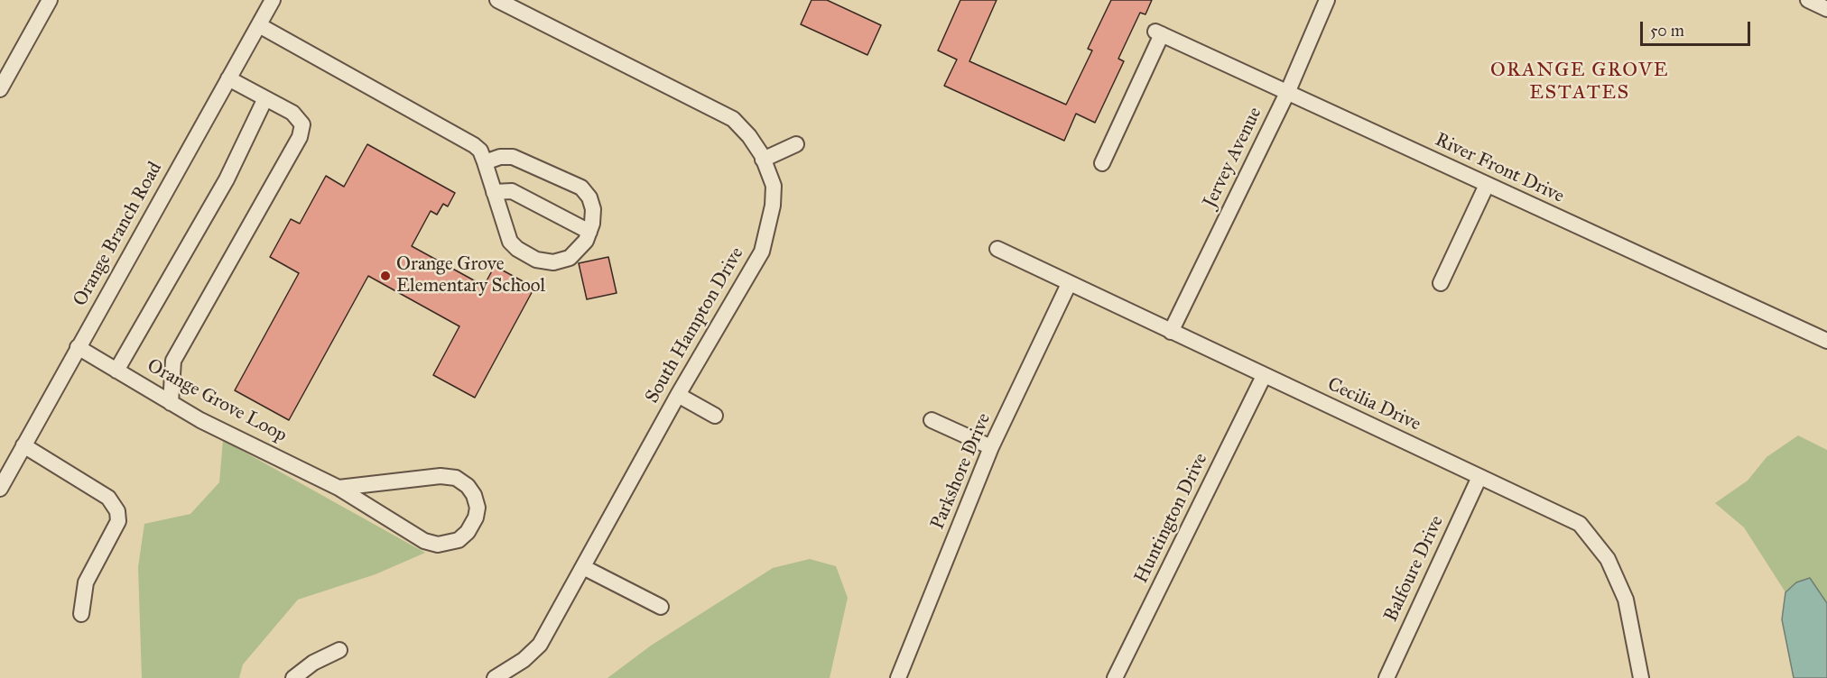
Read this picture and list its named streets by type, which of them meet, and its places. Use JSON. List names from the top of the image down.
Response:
{
  "streets": {
    "street": [
      "Jervey Avenue",
      "River Front Drive",
      "Orange Branch Road",
      "South Hampton Drive",
      "Orange Grove Loop",
      "Cecilia Drive",
      "Parkshore Drive",
      "Huntington Drive",
      "Balfoure Drive"
    ]
  },
  "crossings": [
    ["Jervey Avenue", "River Front Drive"],
    ["Jervey Avenue", "Cecilia Drive"],
    ["Orange Branch Road", "Orange Grove Loop"],
    ["Cecilia Drive", "Parkshore Drive"],
    ["Cecilia Drive", "Huntington Drive"],
    ["Cecilia Drive", "Balfoure Drive"]
  ],
  "districts": ["ORANGE GROVE ESTATES"],
  "places": ["Orange Grove Elementary School"],
  "scale_bar": "50 m"
}
